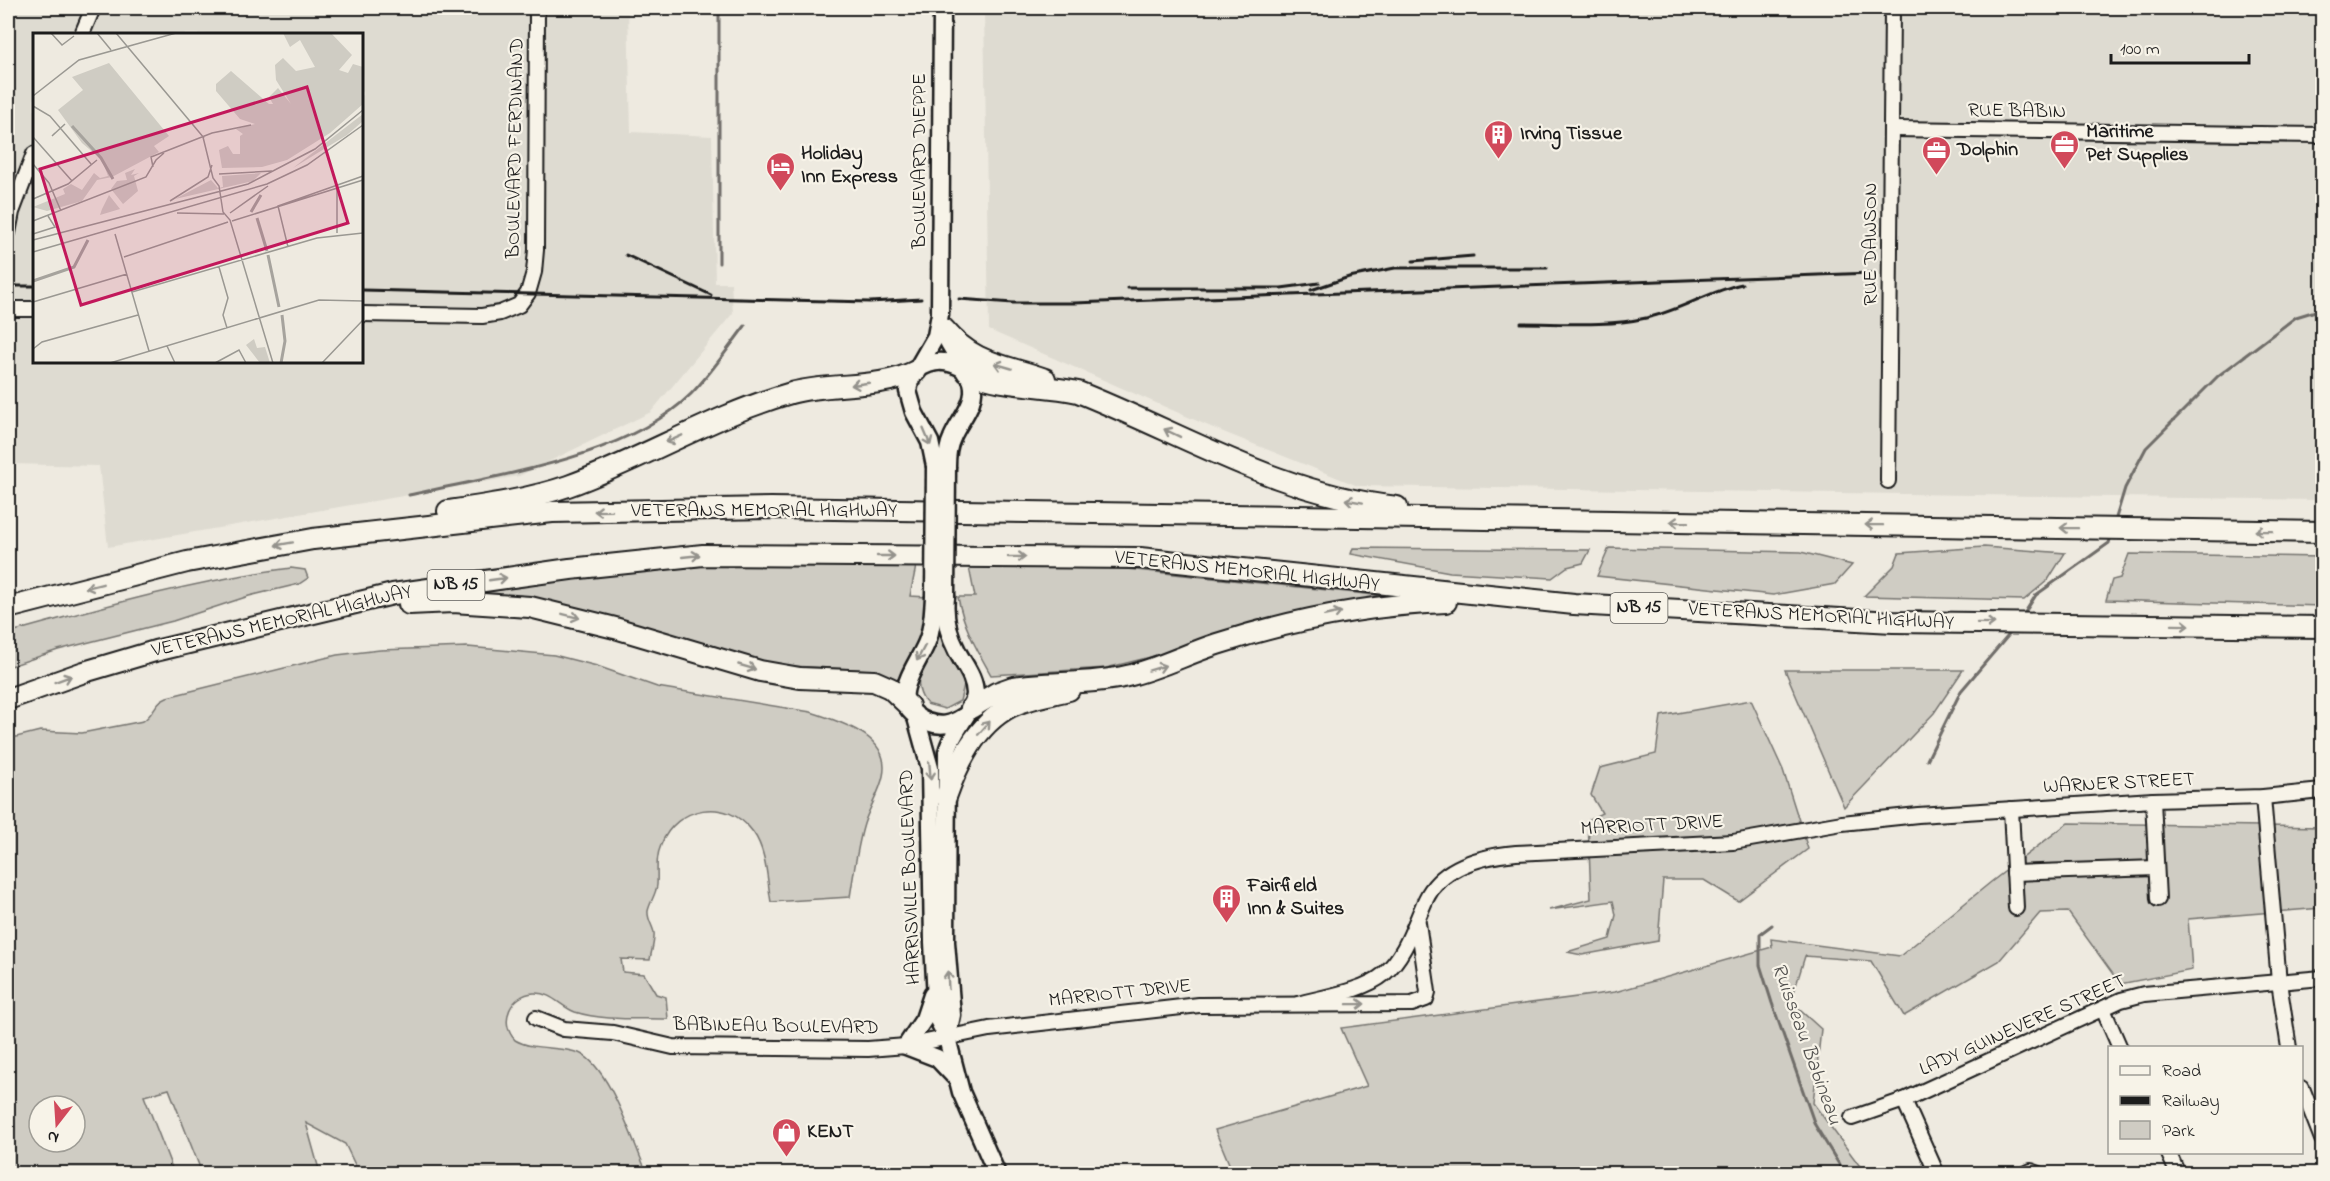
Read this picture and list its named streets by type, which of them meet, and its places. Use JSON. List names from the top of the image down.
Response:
{
  "streets": {
    "highway": ["VETERANS MEMORIAL HIGHWAY", "NB 15"],
    "main road": ["BOULEVARD DIEPPE", "HARRISVILLE BOULEVARD"],
    "street": [
      "RUE BABIN",
      "BOULEVARD FERDINAND",
      "RUE DAWSON",
      "WARNER STREET",
      "MARRIOTT DRIVE",
      "LADY GUINEVERE STREET",
      "BABINEAU BOULEVARD"
    ]
  },
  "crossings": [
    ["RUE BABIN", "RUE DAWSON"],
    ["BOULEVARD DIEPPE", "HARRISVILLE BOULEVARD"],
    ["WARNER STREET", "MARRIOTT DRIVE"],
    ["MARRIOTT DRIVE", "HARRISVILLE BOULEVARD"],
    ["MARRIOTT DRIVE", "BABINEAU BOULEVARD"],
    ["HARRISVILLE BOULEVARD", "BABINEAU BOULEVARD"]
  ],
  "water": ["Ruisseau Babineau"],
  "places": {
    "building": ["Irving Tissue", "Fairfield Inn & Suites"],
    "office": ["Maritime Pet Supplies", "Dolphin"],
    "hotel": ["Holiday Inn Express"],
    "shop": ["KENT"]
  },
  "legend": ["Road", "Railway", "Park"],
  "scale_bar": "100 m",
  "north": "bottom"
}
